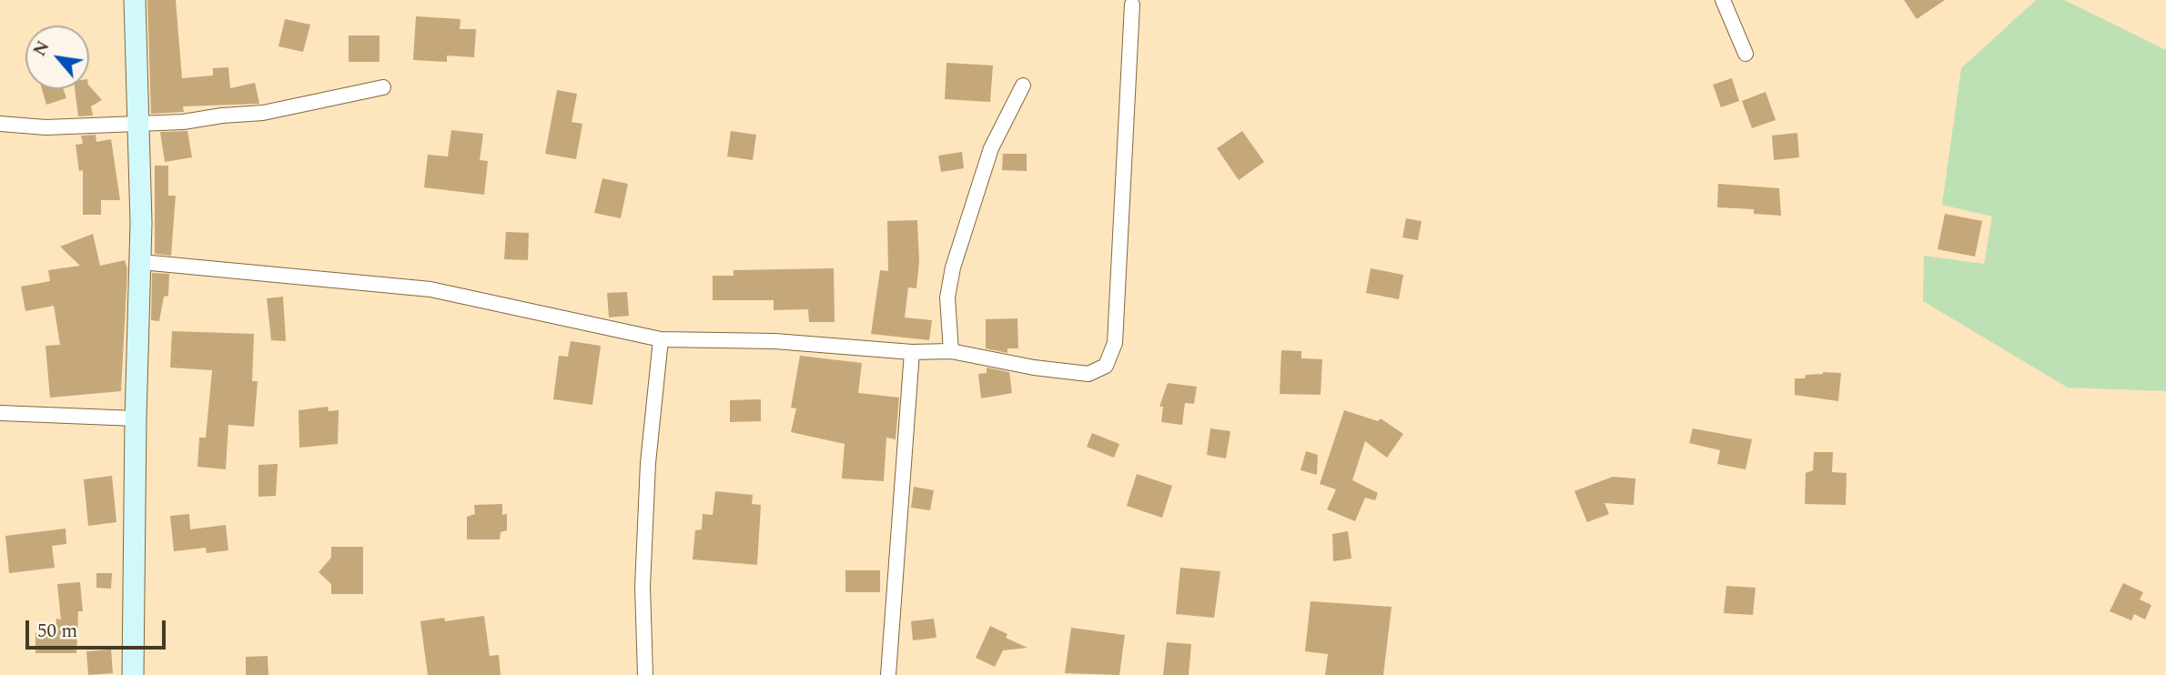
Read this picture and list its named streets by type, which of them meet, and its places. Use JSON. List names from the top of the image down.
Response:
{
  "scale_bar": "50 m",
  "north": "top left"
}
